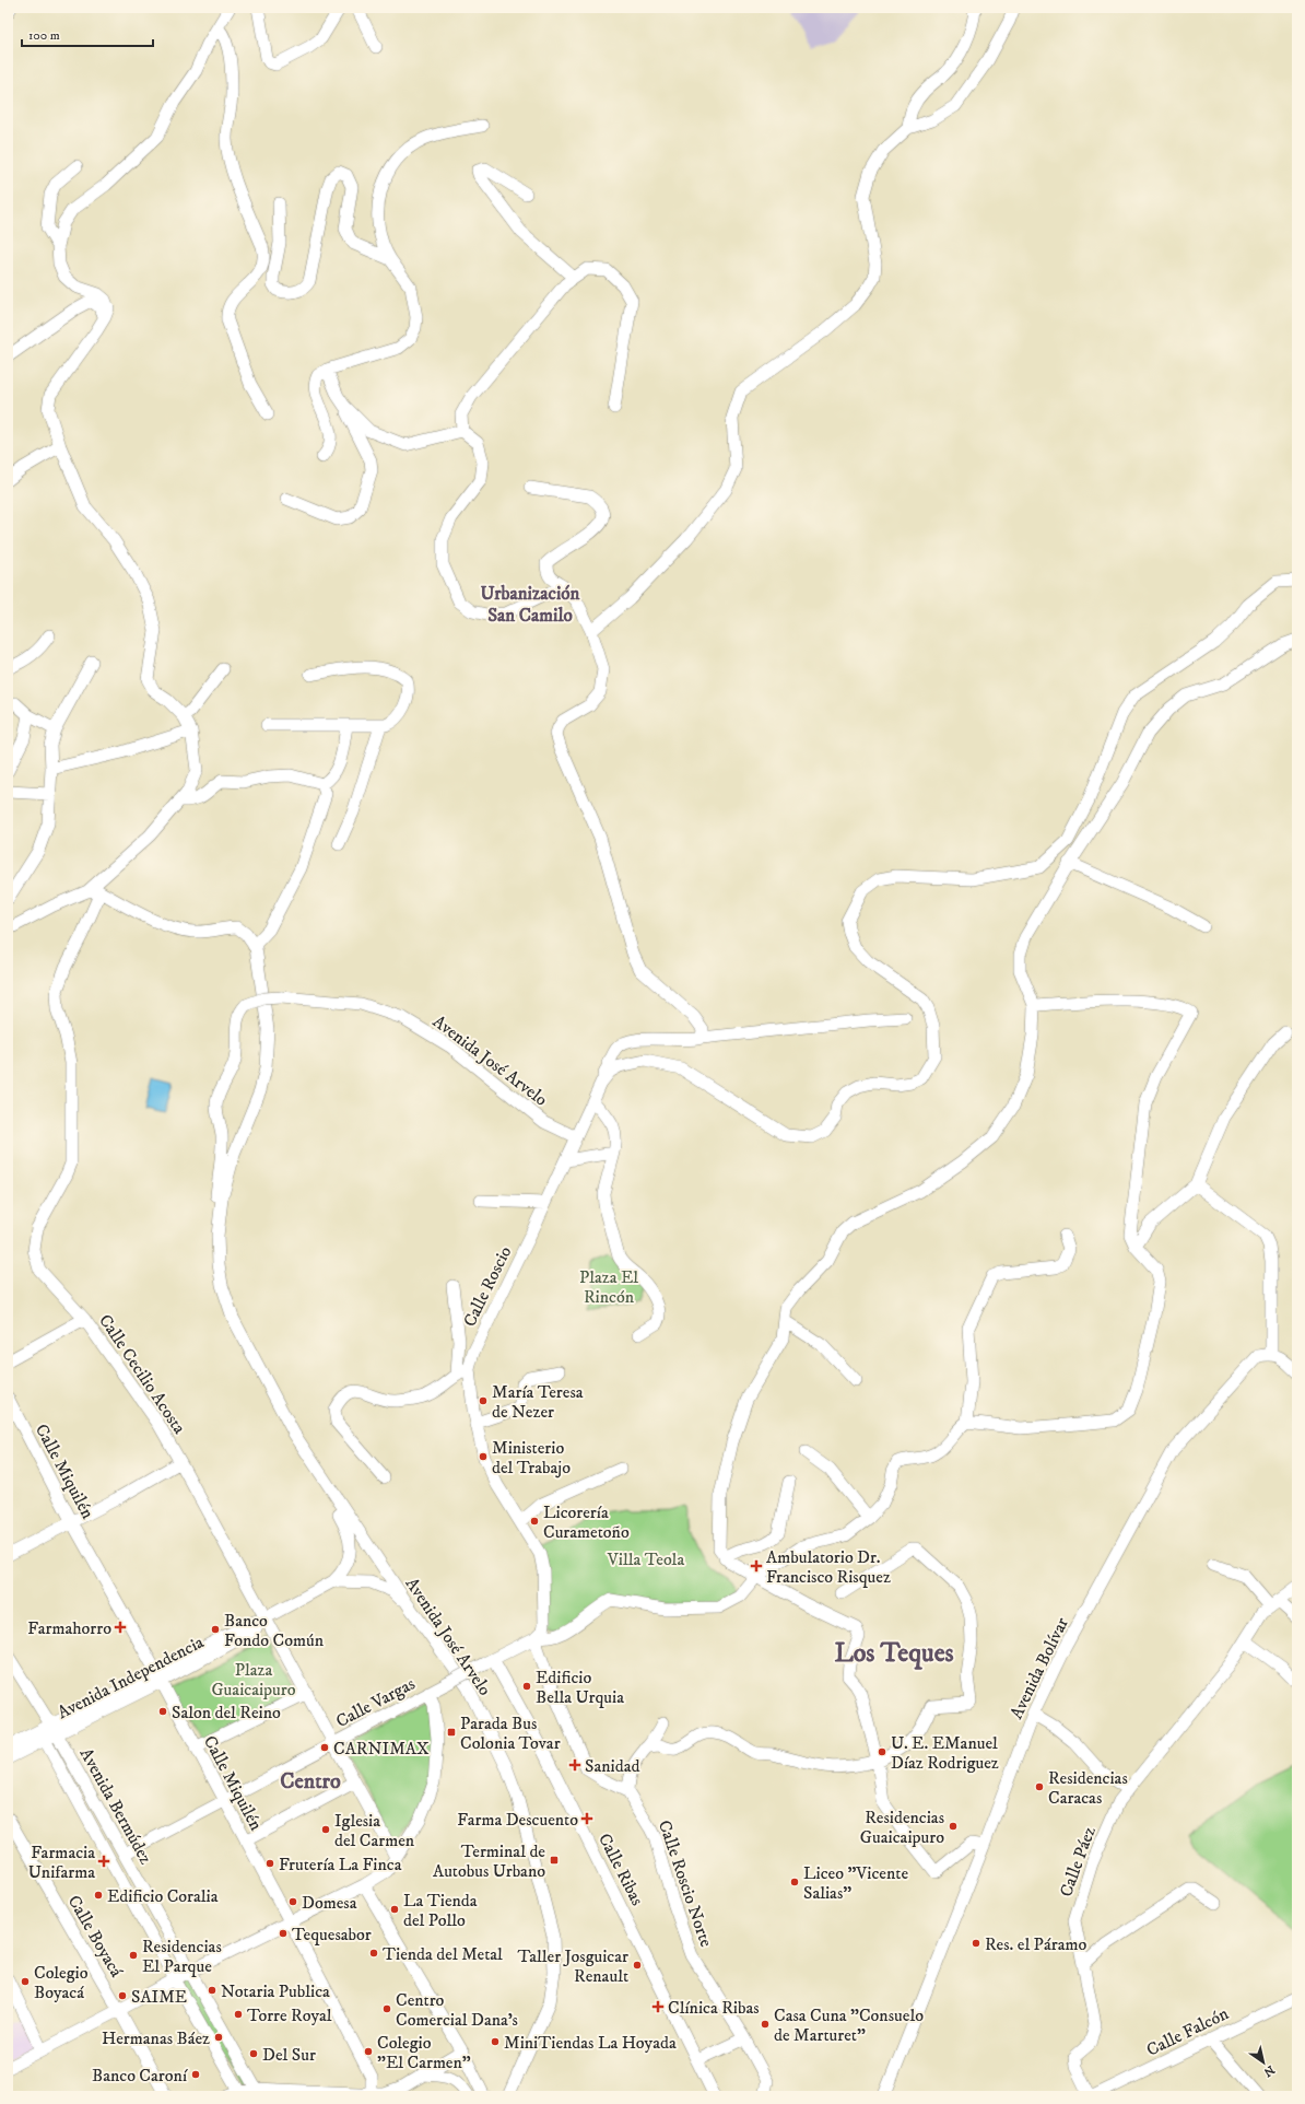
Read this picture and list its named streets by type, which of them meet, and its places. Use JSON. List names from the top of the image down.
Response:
{
  "streets": {
    "street": [
      "Avenida José Arvelo",
      "Calle Roscio",
      "Calle Cecilio Acosta",
      "Calle Miquilén",
      "Avenida Bolívar",
      "Avenida Independencia",
      "Calle Vargas",
      "Avenida Bermúdez",
      "Calle Páez",
      "Calle Ribas",
      "Calle Roscio Norte",
      "Calle Boyacá",
      "Calle Falcón"
    ]
  },
  "crossings": [
    ["Avenida José Arvelo", "Calle Roscio"],
    ["Calle Roscio", "Calle Roscio Norte"],
    ["Calle Cecilio Acosta", "Avenida Independencia"],
    ["Calle Cecilio Acosta", "Calle Vargas"],
    ["Calle Miquilén", "Avenida Independencia"],
    ["Calle Miquilén", "Calle Vargas"],
    ["Avenida Independencia", "Avenida Bermúdez"],
    ["Calle Vargas", "Avenida Bermúdez"],
    ["Calle Vargas", "Calle Ribas"],
    ["Calle Páez", "Calle Falcón"]
  ],
  "districts": ["Urbanización San Camilo", "Los Teques", "Centro"],
  "parks": ["Plaza El Rincón", "Villa Teola", "Plaza Guaicaipuro"],
  "places": {
    "other": [
      "María Teresa de Nezer",
      "Ministerio del Trabajo",
      "Licorería Curametoño",
      "Banco Fondo Común",
      "Edificio Bella Urquia",
      "Salon del Reino",
      "CARNIMAX",
      "U. E. EManuel Díaz Rodriguez",
      "Residencias Caracas",
      "Residencias Guaicaipuro",
      "Iglesia del Carmen",
      "Frutería La Finca",
      "Liceo \"Vicente Salias\"",
      "Edificio Coralia",
      "Domesa",
      "La Tienda del Pollo",
      "Tequesabor",
      "Res. el Páramo",
      "Tienda del Metal",
      "Residencias El Parque",
      "Taller Josguicar Renault",
      "Colegio Boyacá",
      "Notaria Publica",
      "SAIME",
      "Centro Comercial Dana's",
      "Torre Royal",
      "Casa Cuna \"Consuelo de Marturet\"",
      "Hermanas Báez",
      "MiniTiendas La Hoyada",
      "Colegio \"El Carmen\"",
      "Del Sur",
      "Banco Caroní"
    ],
    "health": [
      "Ambulatorio Dr. Francisco Risquez",
      "Farmahorro",
      "Sanidad",
      "Farma Descuento",
      "Farmacia Unifarma",
      "Clínica Ribas"
    ],
    "transit": ["Parada Bus Colonia Tovar", "Terminal de Autobus Urbano"]
  },
  "scale_bar": "100 m",
  "north": "bottom right"
}
